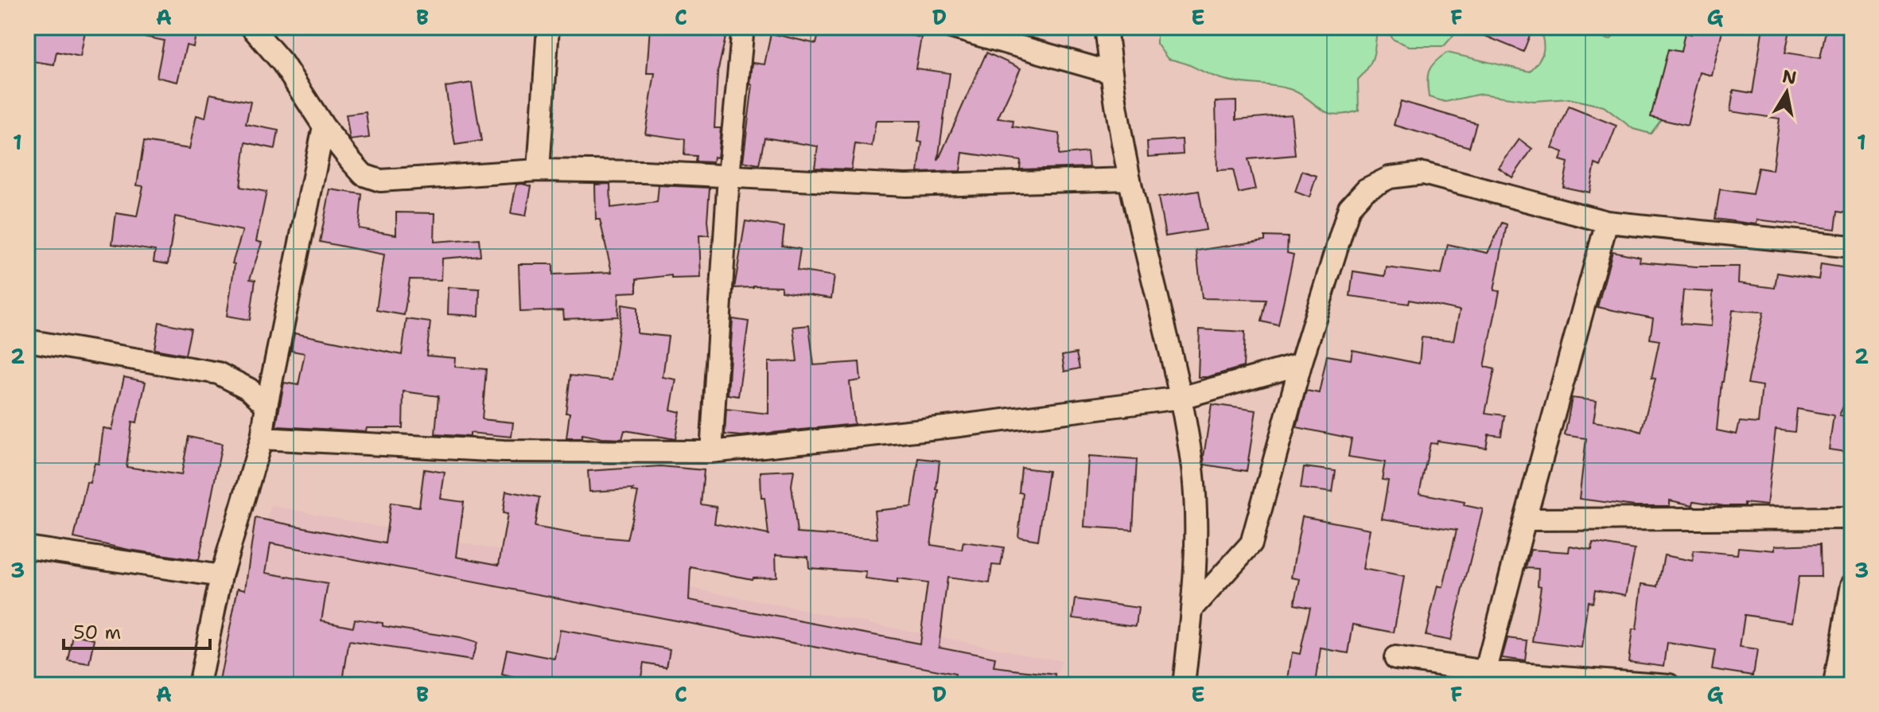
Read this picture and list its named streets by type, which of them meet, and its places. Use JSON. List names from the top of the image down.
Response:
{
  "scale_bar": "50 m",
  "north": "top",
  "grid": {
    "columns": [
      "A",
      "B",
      "C",
      "D",
      "E",
      "F",
      "G"
    ],
    "rows": ["1", "2", "3"]
  }
}
